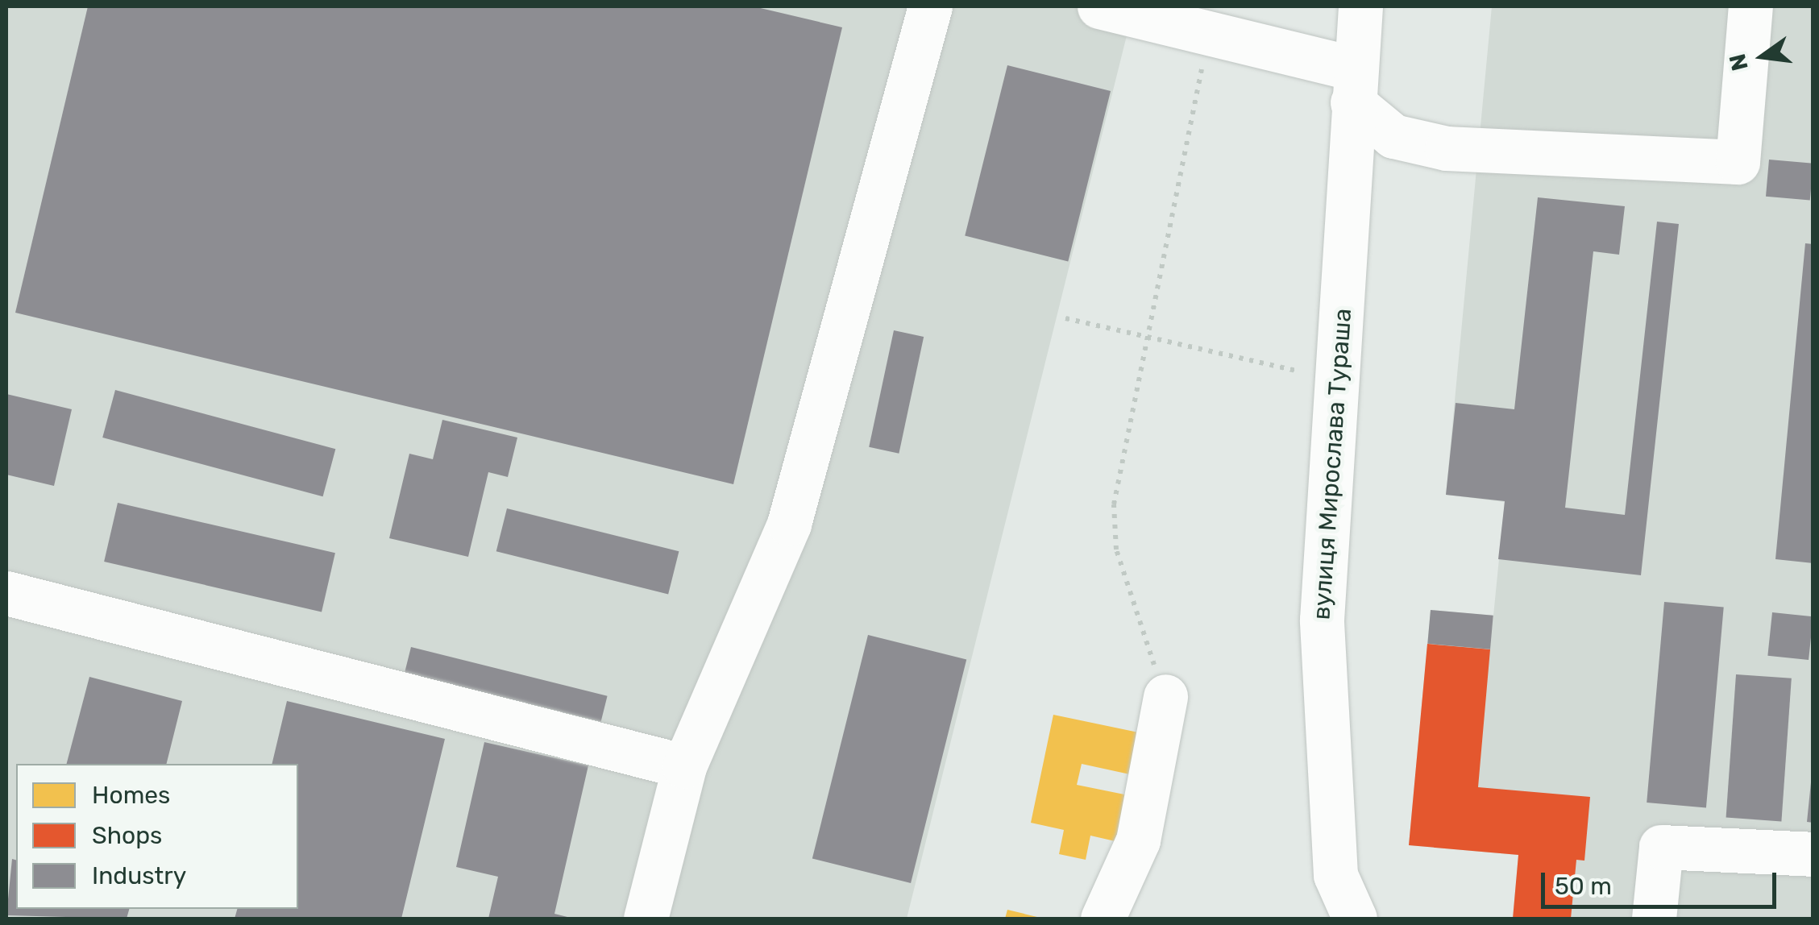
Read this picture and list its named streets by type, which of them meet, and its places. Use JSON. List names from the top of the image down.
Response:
{
  "streets": {
    "street": ["вулиця Мирослава Тураша"]
  },
  "legend": ["Homes", "Shops", "Industry"],
  "scale_bar": "50 m",
  "north": "left"
}
